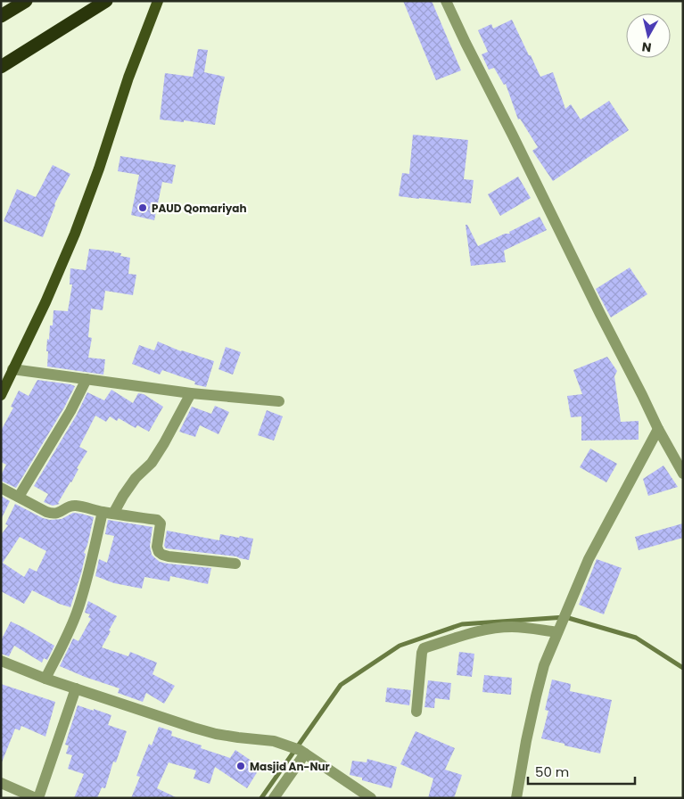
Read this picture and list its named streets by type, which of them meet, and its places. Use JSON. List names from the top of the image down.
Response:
{
  "places": ["PAUD Qomariyah", "Masjid An-Nur"],
  "scale_bar": "50 m",
  "north": "bottom"
}
